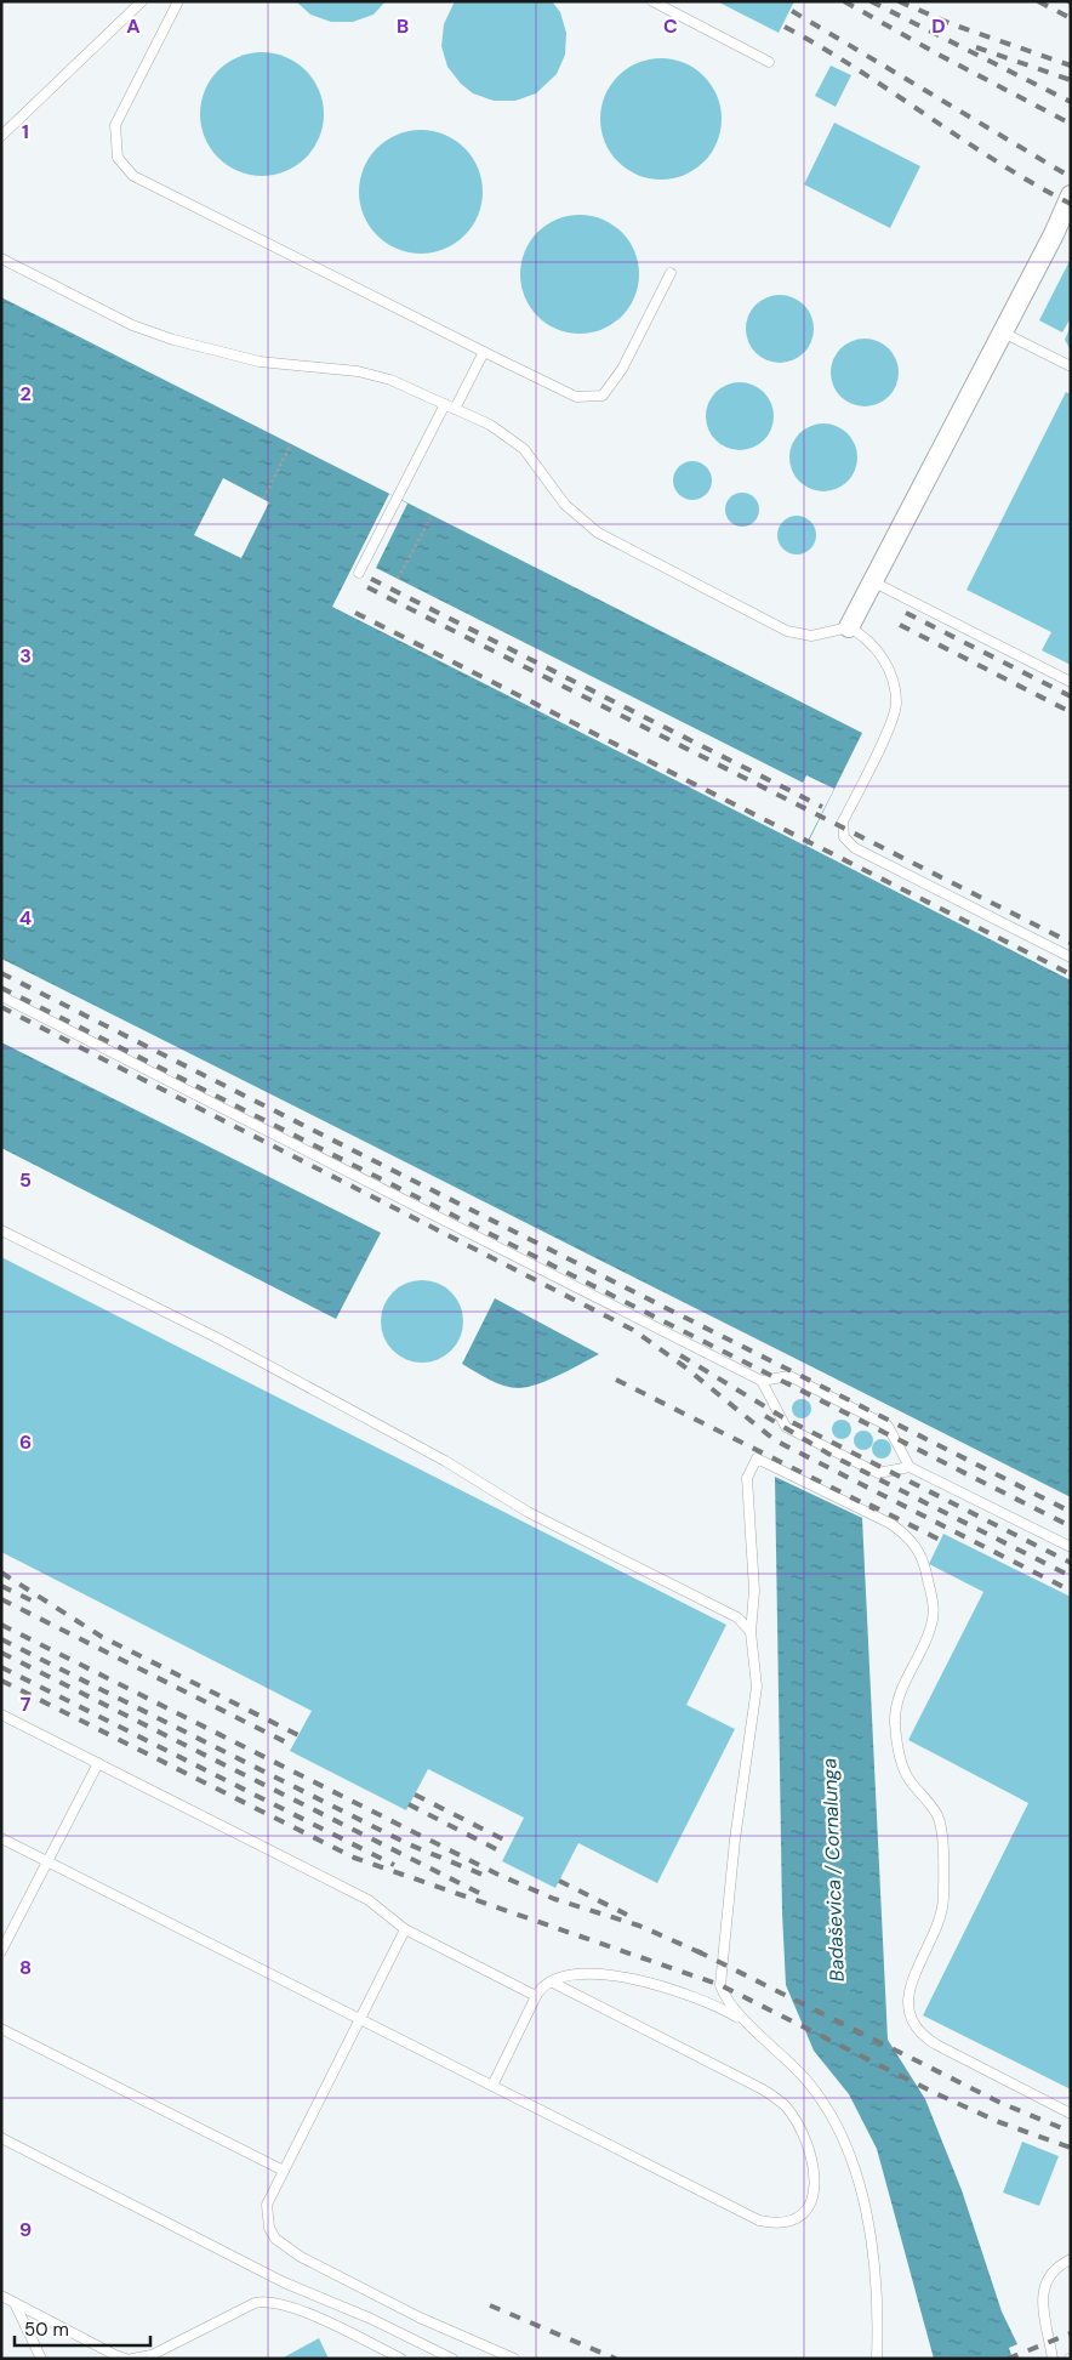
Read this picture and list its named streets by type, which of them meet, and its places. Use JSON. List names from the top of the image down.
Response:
{
  "water": ["Badaševica / Cornalunga"],
  "scale_bar": "50 m",
  "grid": {
    "columns": [
      "A",
      "B",
      "C",
      "D"
    ],
    "rows": [
      "1",
      "2",
      "3",
      "4",
      "5",
      "6",
      "7",
      "8",
      "9"
    ]
  }
}
